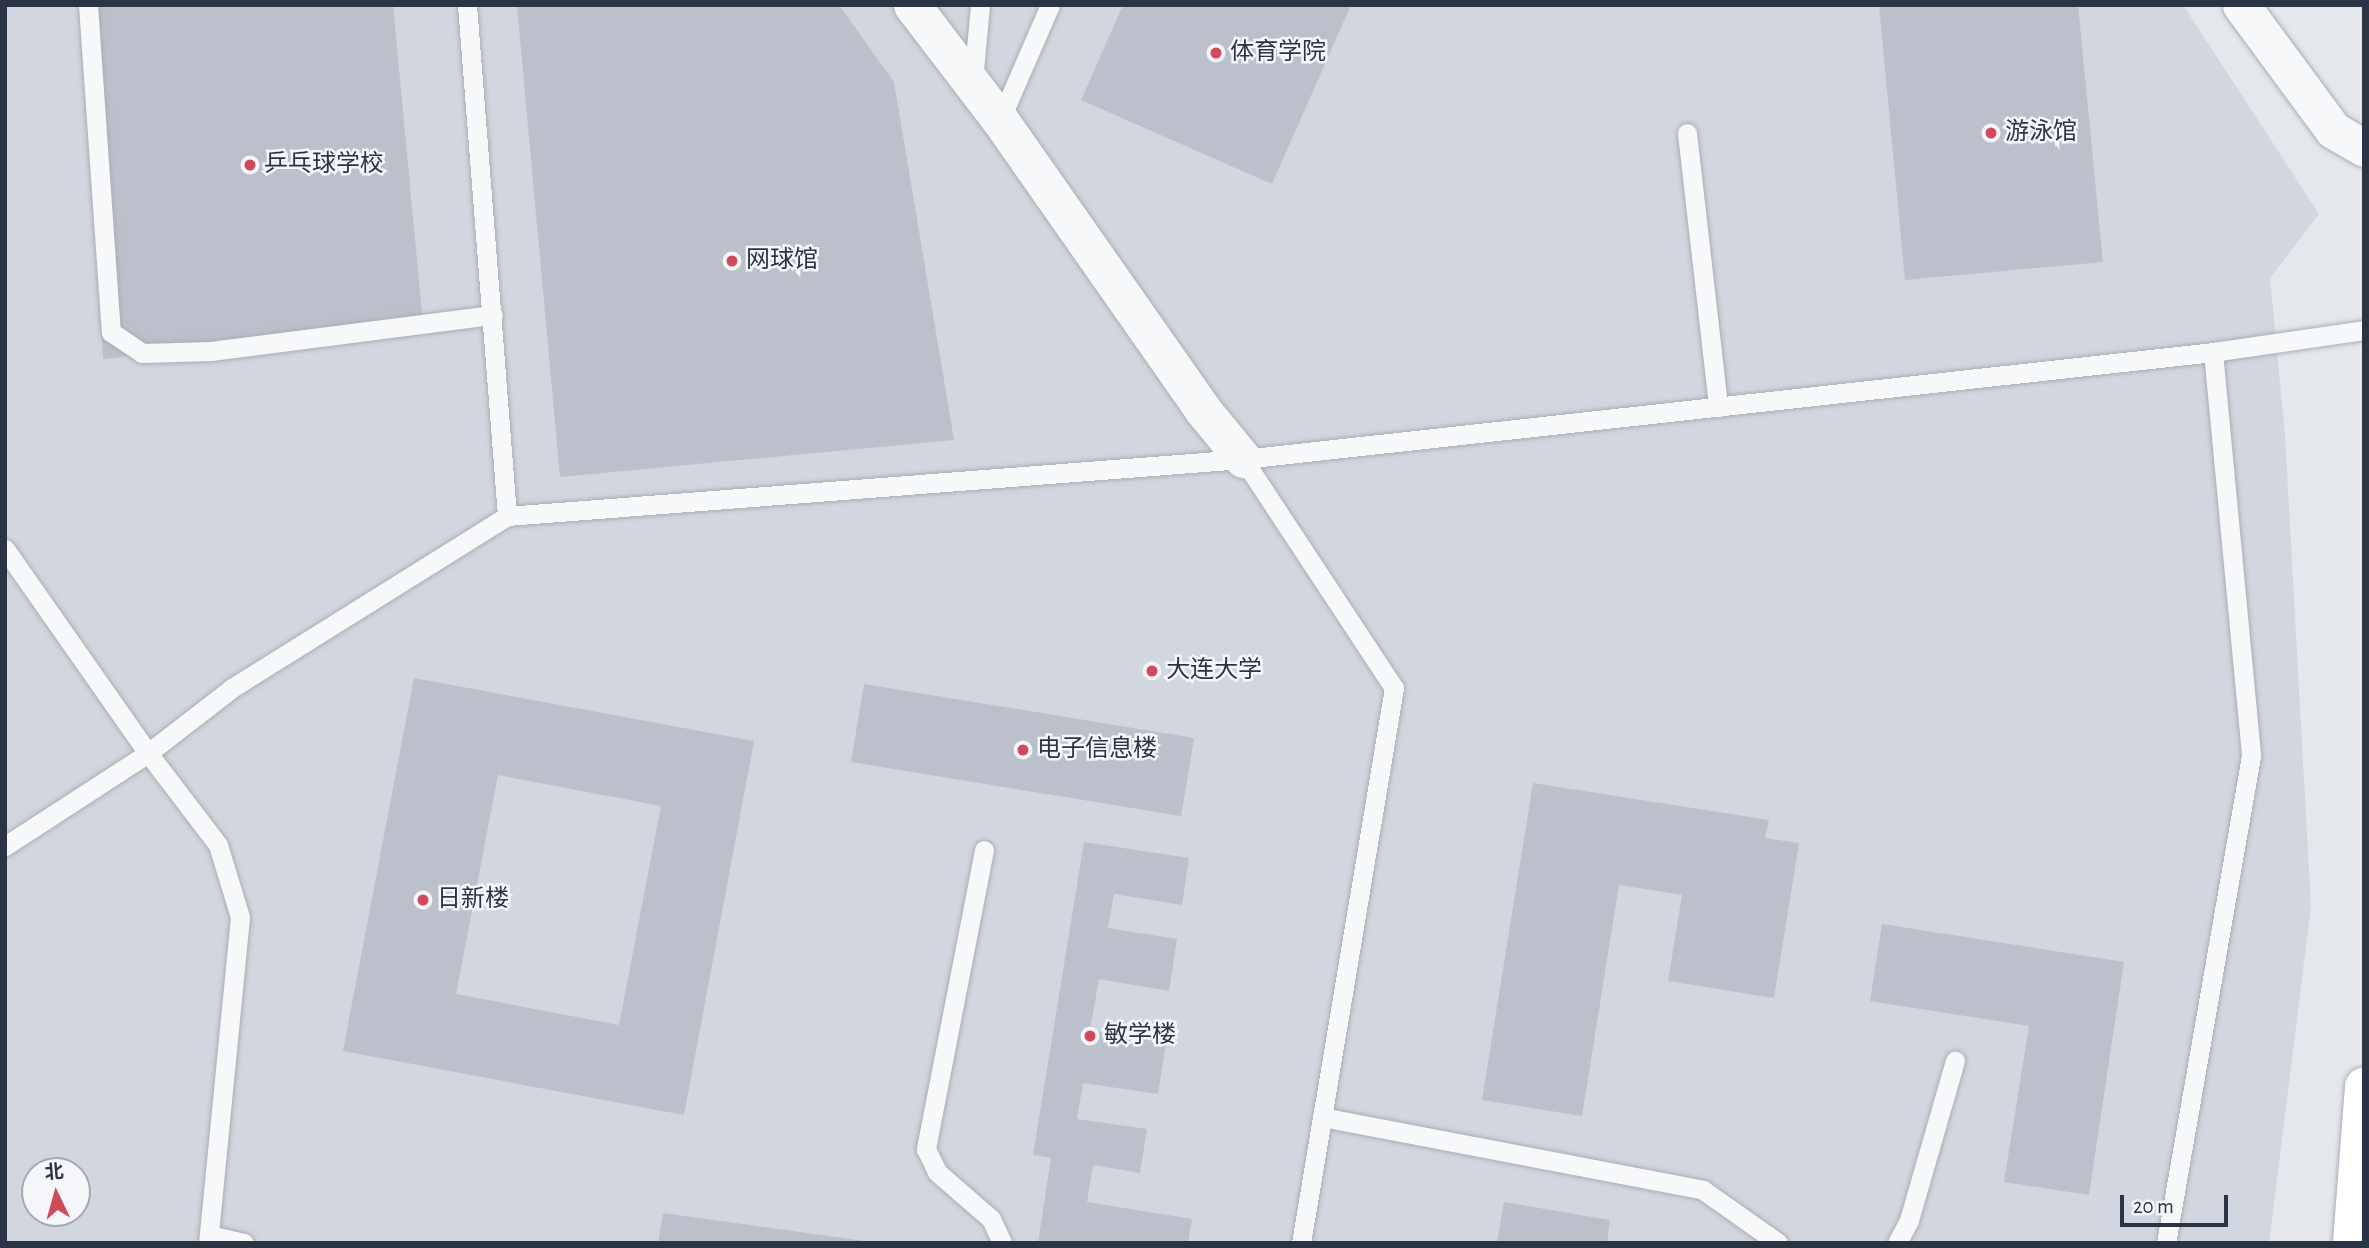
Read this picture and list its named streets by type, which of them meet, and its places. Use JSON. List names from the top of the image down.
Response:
{
  "places": [
    "体育学院",
    "游泳馆",
    "乒乓球学校",
    "网球馆",
    "大连大学",
    "电子信息楼",
    "日新楼",
    "敏学楼"
  ],
  "scale_bar": "20 m",
  "north": "top"
}
